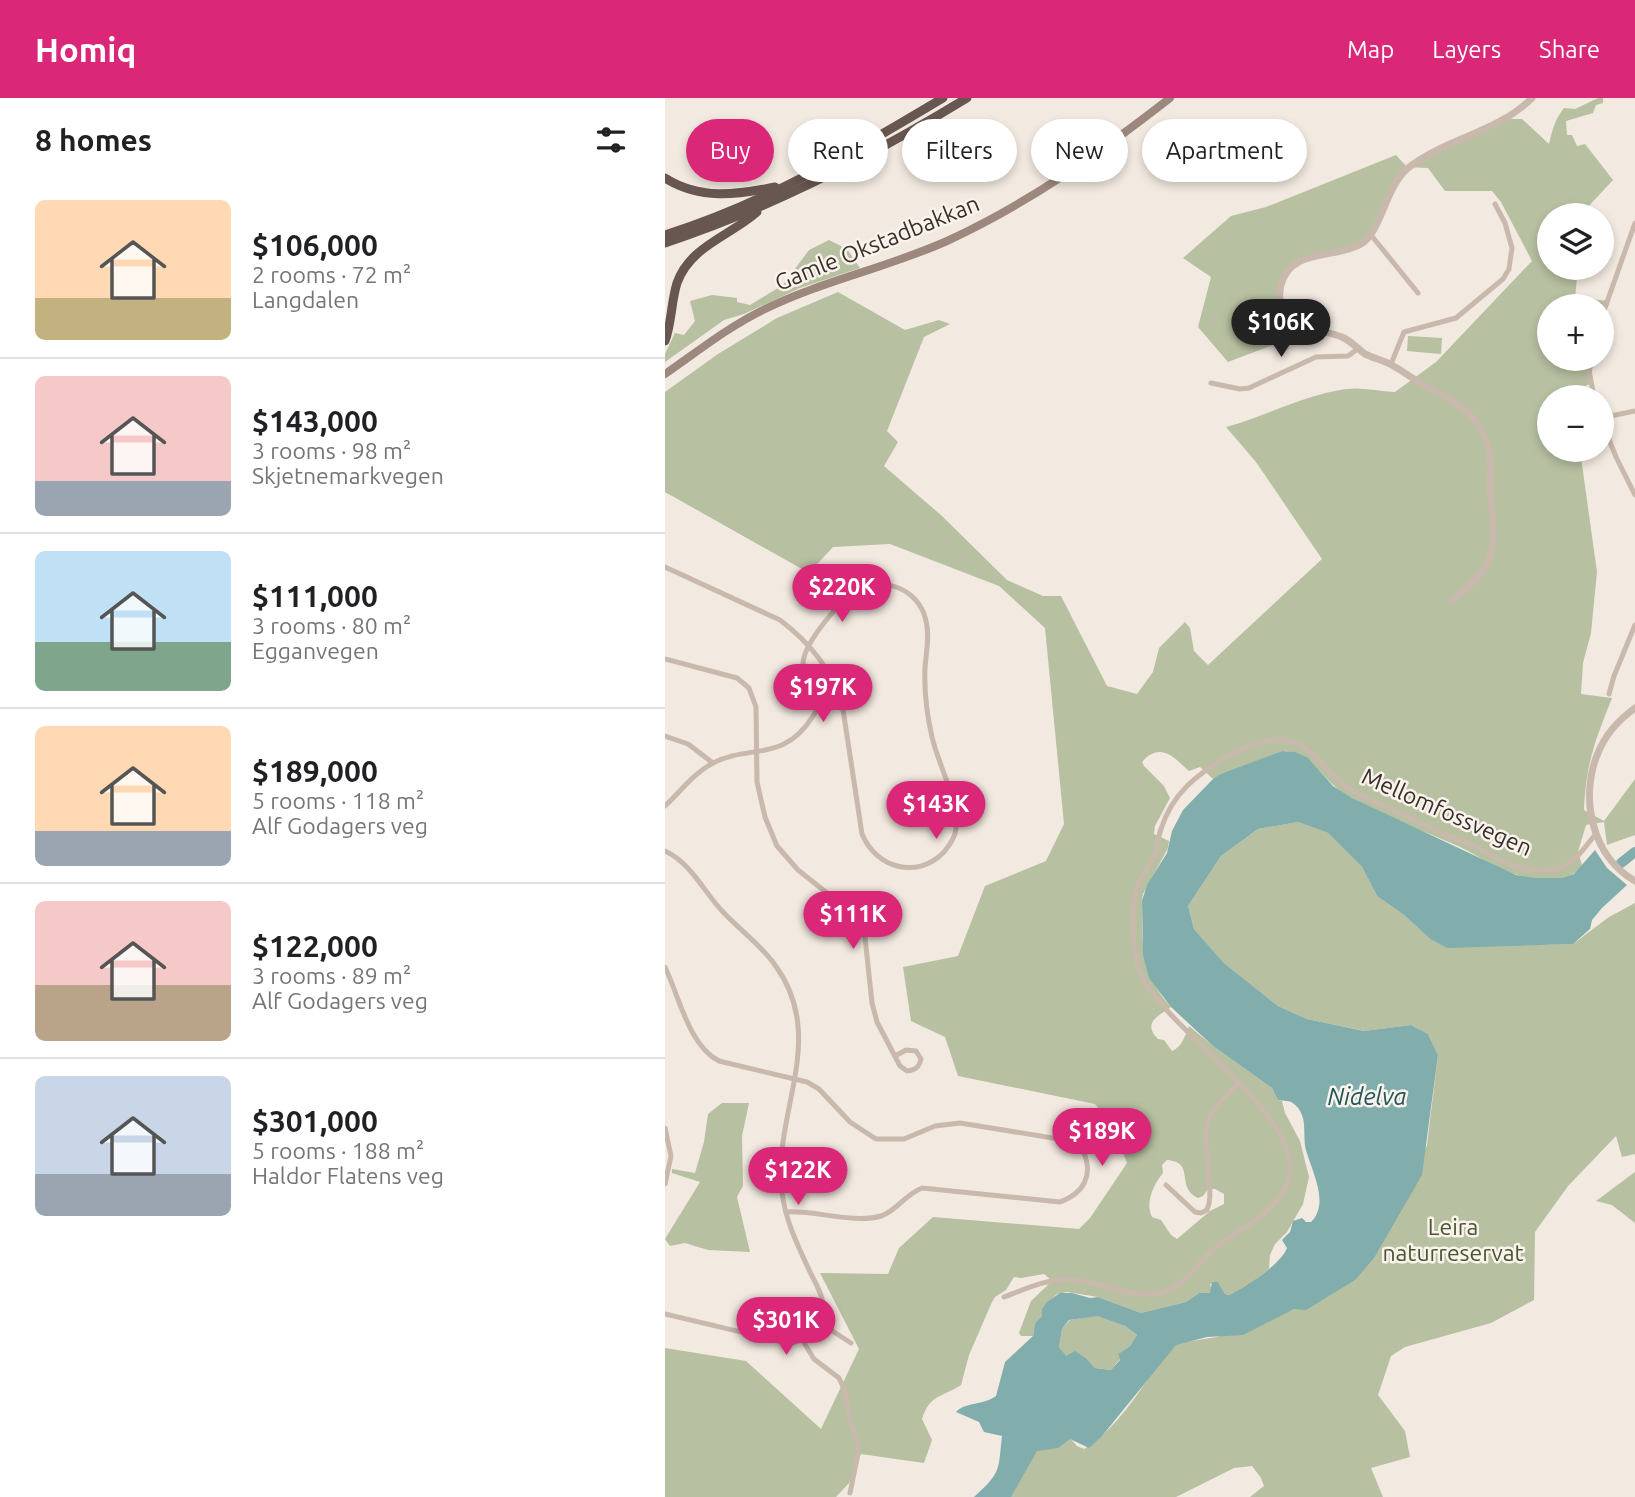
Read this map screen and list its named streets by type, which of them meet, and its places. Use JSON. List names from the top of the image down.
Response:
{
  "streets": {
    "main road": ["Gamle Okstadbakkan"],
    "street": ["Mellomfossvegen"]
  },
  "water": ["Nidelva"],
  "parks": ["Leira naturreservat"],
  "page": {
    "header": "Homiq",
    "nav": ["Map", "Layers", "Share"],
    "heading": "8 homes",
    "chip": [
      "Buy",
      "Rent",
      "Filters",
      "New",
      "Apartment"
    ],
    "list": [
      {
        "name": "$106,000",
        "note": "2 rooms · 72 m² · Langdalen"
      },
      {
        "name": "$143,000",
        "note": "3 rooms · 98 m² · Skjetnemarkvegen"
      },
      {
        "name": "$111,000",
        "note": "3 rooms · 80 m² · Egganvegen"
      },
      {
        "name": "$189,000",
        "note": "5 rooms · 118 m² · Alf Godagers veg"
      },
      {
        "name": "$122,000",
        "note": "3 rooms · 89 m² · Alf Godagers veg"
      },
      {
        "name": "$301,000",
        "note": "5 rooms · 188 m² · Haldor Flatens veg"
      }
    ],
    "map_buttons": ["+", "−"],
    "price": [
      "$106K",
      "$220K",
      "$197K",
      "$143K",
      "$111K",
      "$189K",
      "$122K",
      "$301K"
    ]
  }
}
